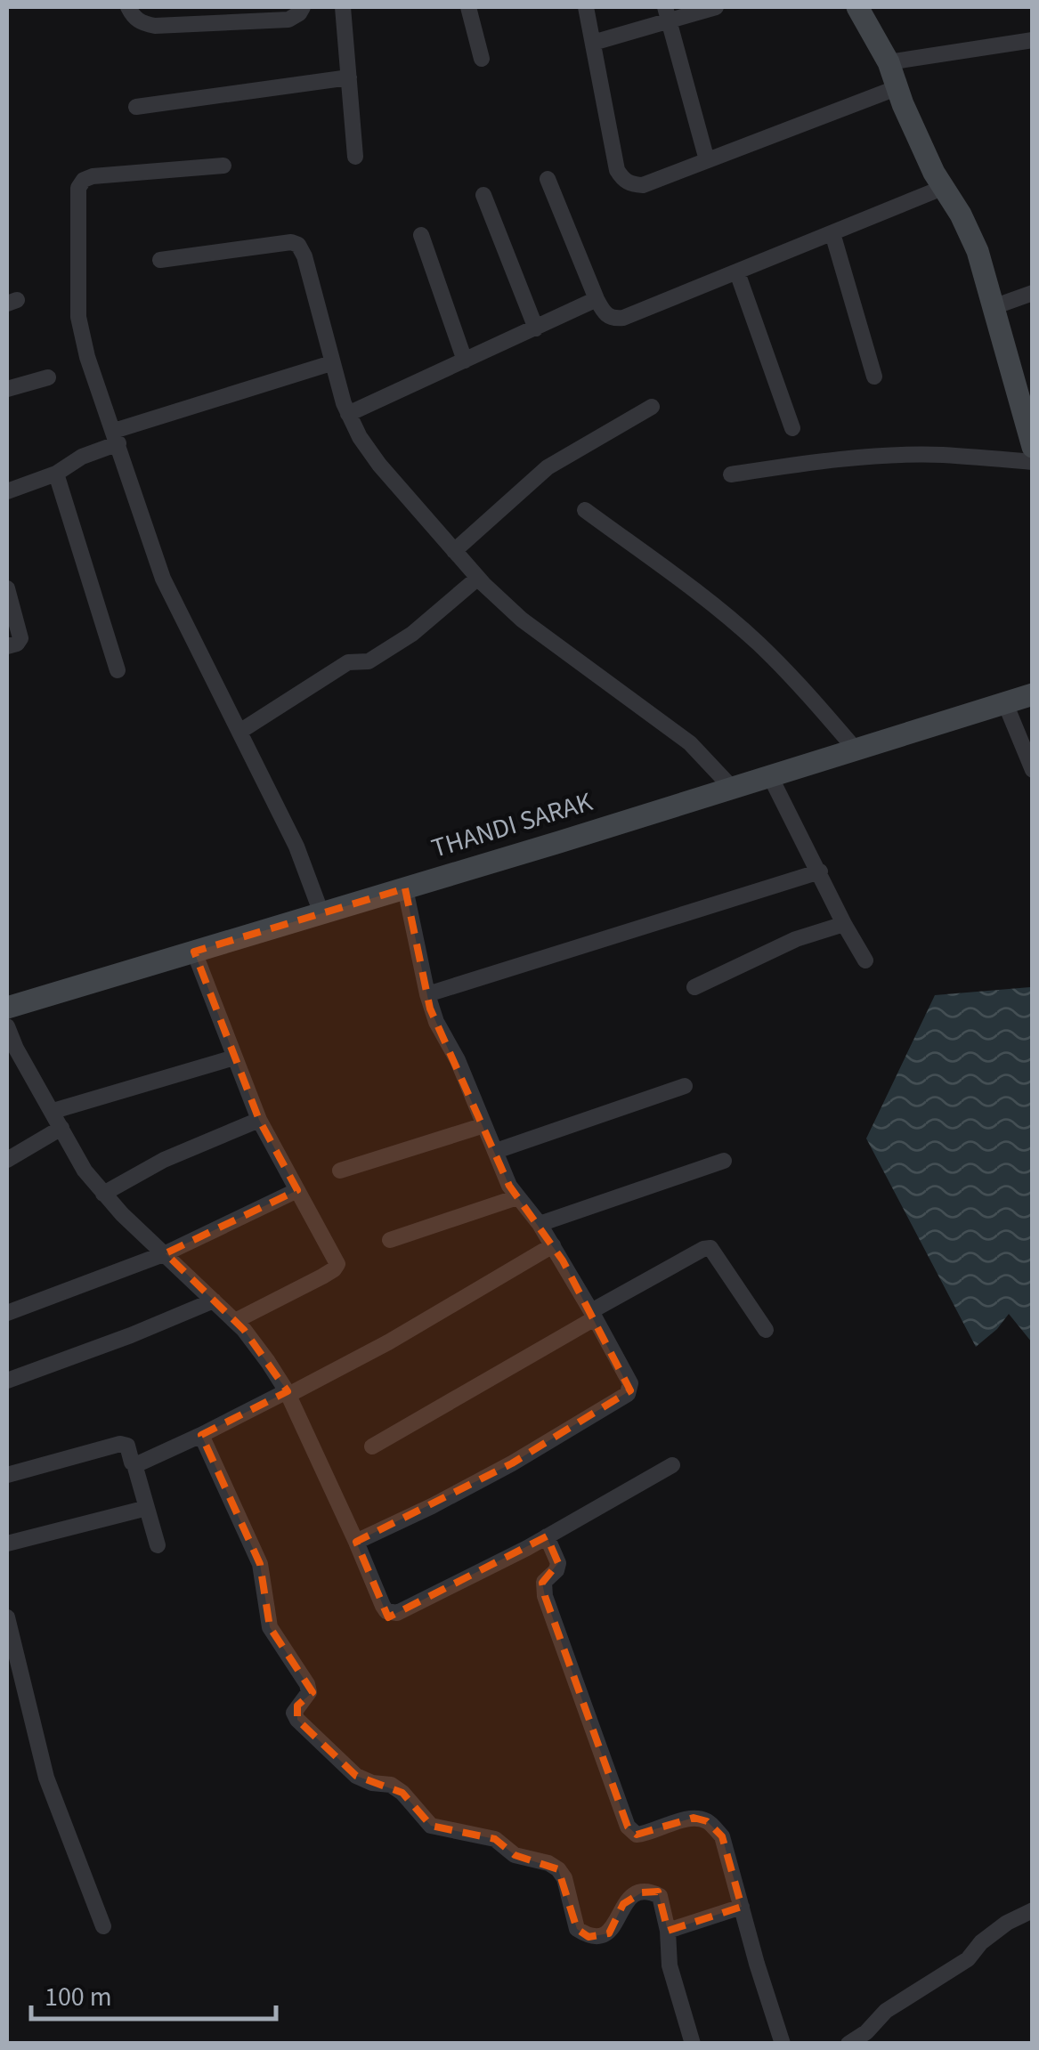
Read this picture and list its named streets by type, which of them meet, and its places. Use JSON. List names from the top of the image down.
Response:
{
  "streets": {
    "main road": ["THANDI SARAK"]
  },
  "scale_bar": "100 m"
}
